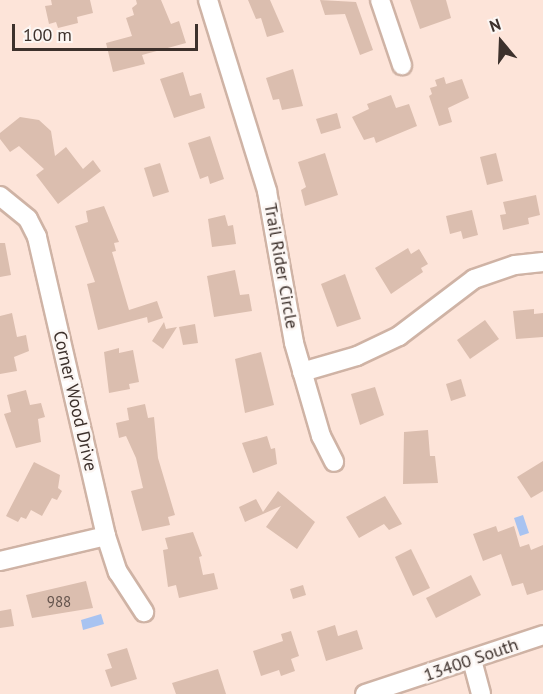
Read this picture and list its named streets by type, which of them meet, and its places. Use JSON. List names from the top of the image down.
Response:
{
  "streets": {
    "street": ["Trail Rider Circle", "Corner Wood Drive", "13400 South"]
  },
  "house_numbers": ["988"],
  "scale_bar": "100 m",
  "north": "top"
}
